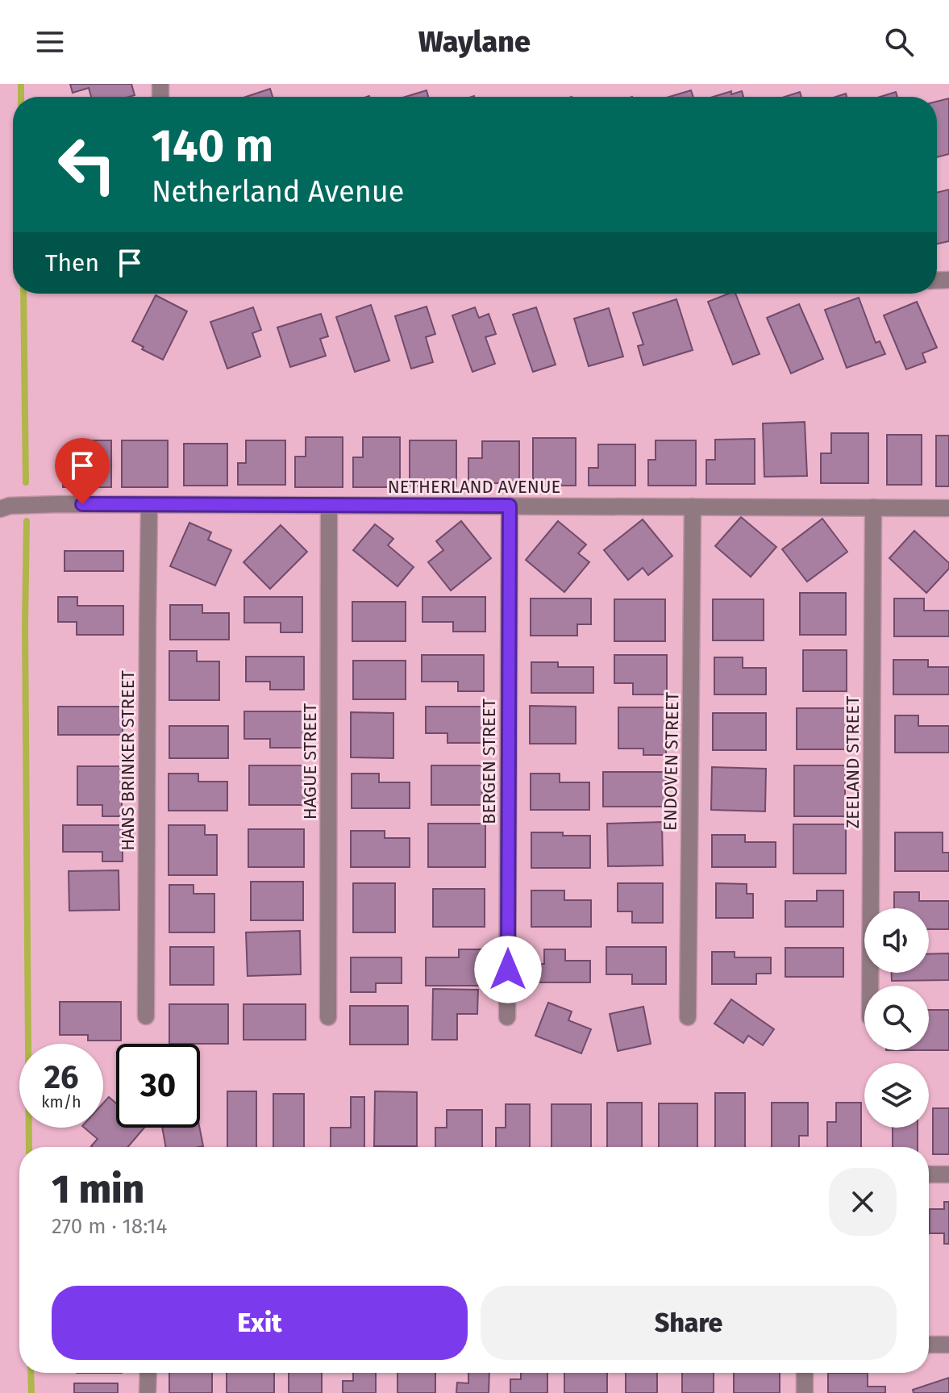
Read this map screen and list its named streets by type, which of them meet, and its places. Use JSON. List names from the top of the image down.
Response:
{
  "streets": {
    "street": [
      "NETHERLAND AVENUE",
      "HANS BRINKER STREET",
      "HAGUE STREET",
      "BERGEN STREET",
      "ENDOVEN STREET",
      "ZEELAND STREET"
    ]
  },
  "crossings": [
    ["NETHERLAND AVENUE", "HANS BRINKER STREET"],
    ["NETHERLAND AVENUE", "HAGUE STREET"],
    ["NETHERLAND AVENUE", "BERGEN STREET"],
    ["NETHERLAND AVENUE", "ENDOVEN STREET"],
    ["NETHERLAND AVENUE", "ZEELAND STREET"]
  ],
  "page": {
    "header": "Waylane",
    "turn": ["140 m", "Netherland Avenue"],
    "then": "Then",
    "speed": "26 km/h",
    "limit": "30",
    "heading": ["1 min", "270 m · 18:14"],
    "buttons": ["Exit", "Share"]
  }
}
